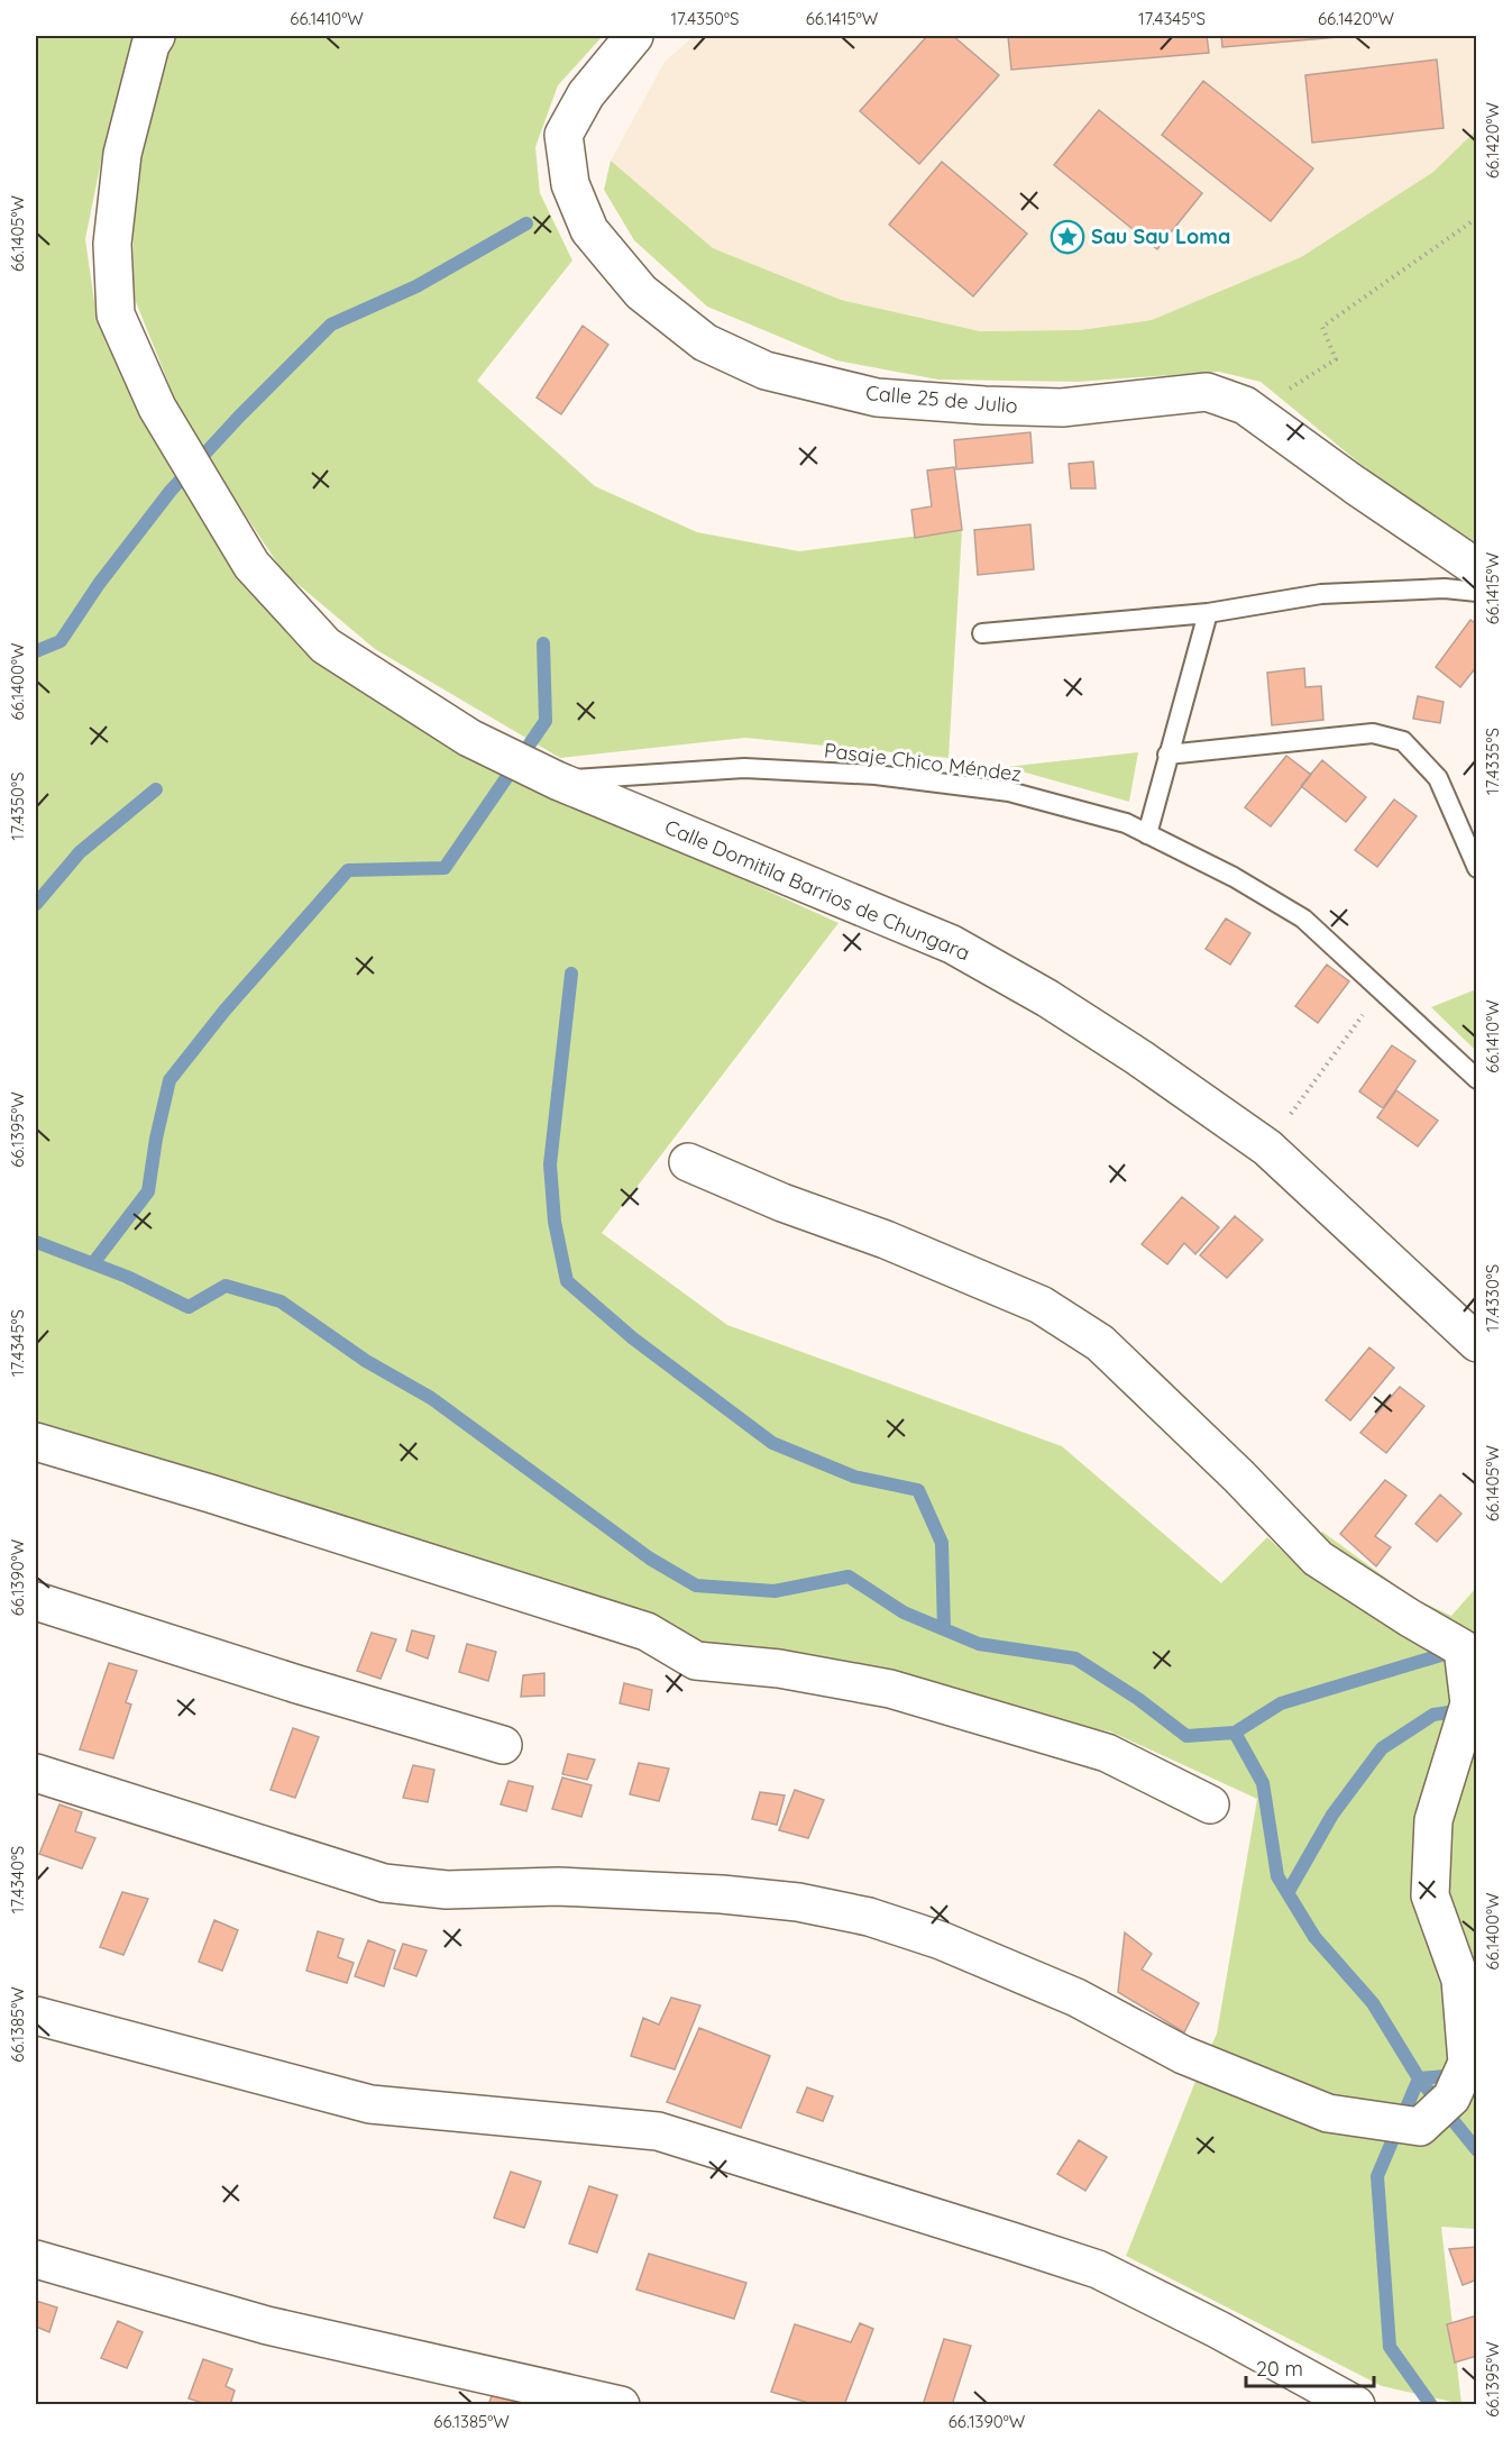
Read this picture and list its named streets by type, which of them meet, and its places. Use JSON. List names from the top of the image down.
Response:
{
  "streets": {
    "street": ["Calle 25 de Julio", "Calle Domitila Barrios de Chungara"],
    "lane": ["Pasaje Chico Méndez"]
  },
  "crossings": [
    ["Pasaje Chico Méndez", "Calle Domitila Barrios de Chungara"]
  ],
  "places": {
    "place": ["Sau Sau Loma"]
  },
  "scale_bar": "20 m",
  "coordinates": [
    "66.1410°W",
    "17.4350°S",
    "66.1415°W",
    "17.4345°S",
    "66.1420°W",
    "66.1405°W",
    "66.1400°W",
    "17.4335°S",
    "66.1395°W",
    "17.4330°S",
    "66.1390°W",
    "17.4340°S",
    "66.1385°W"
  ]
}
